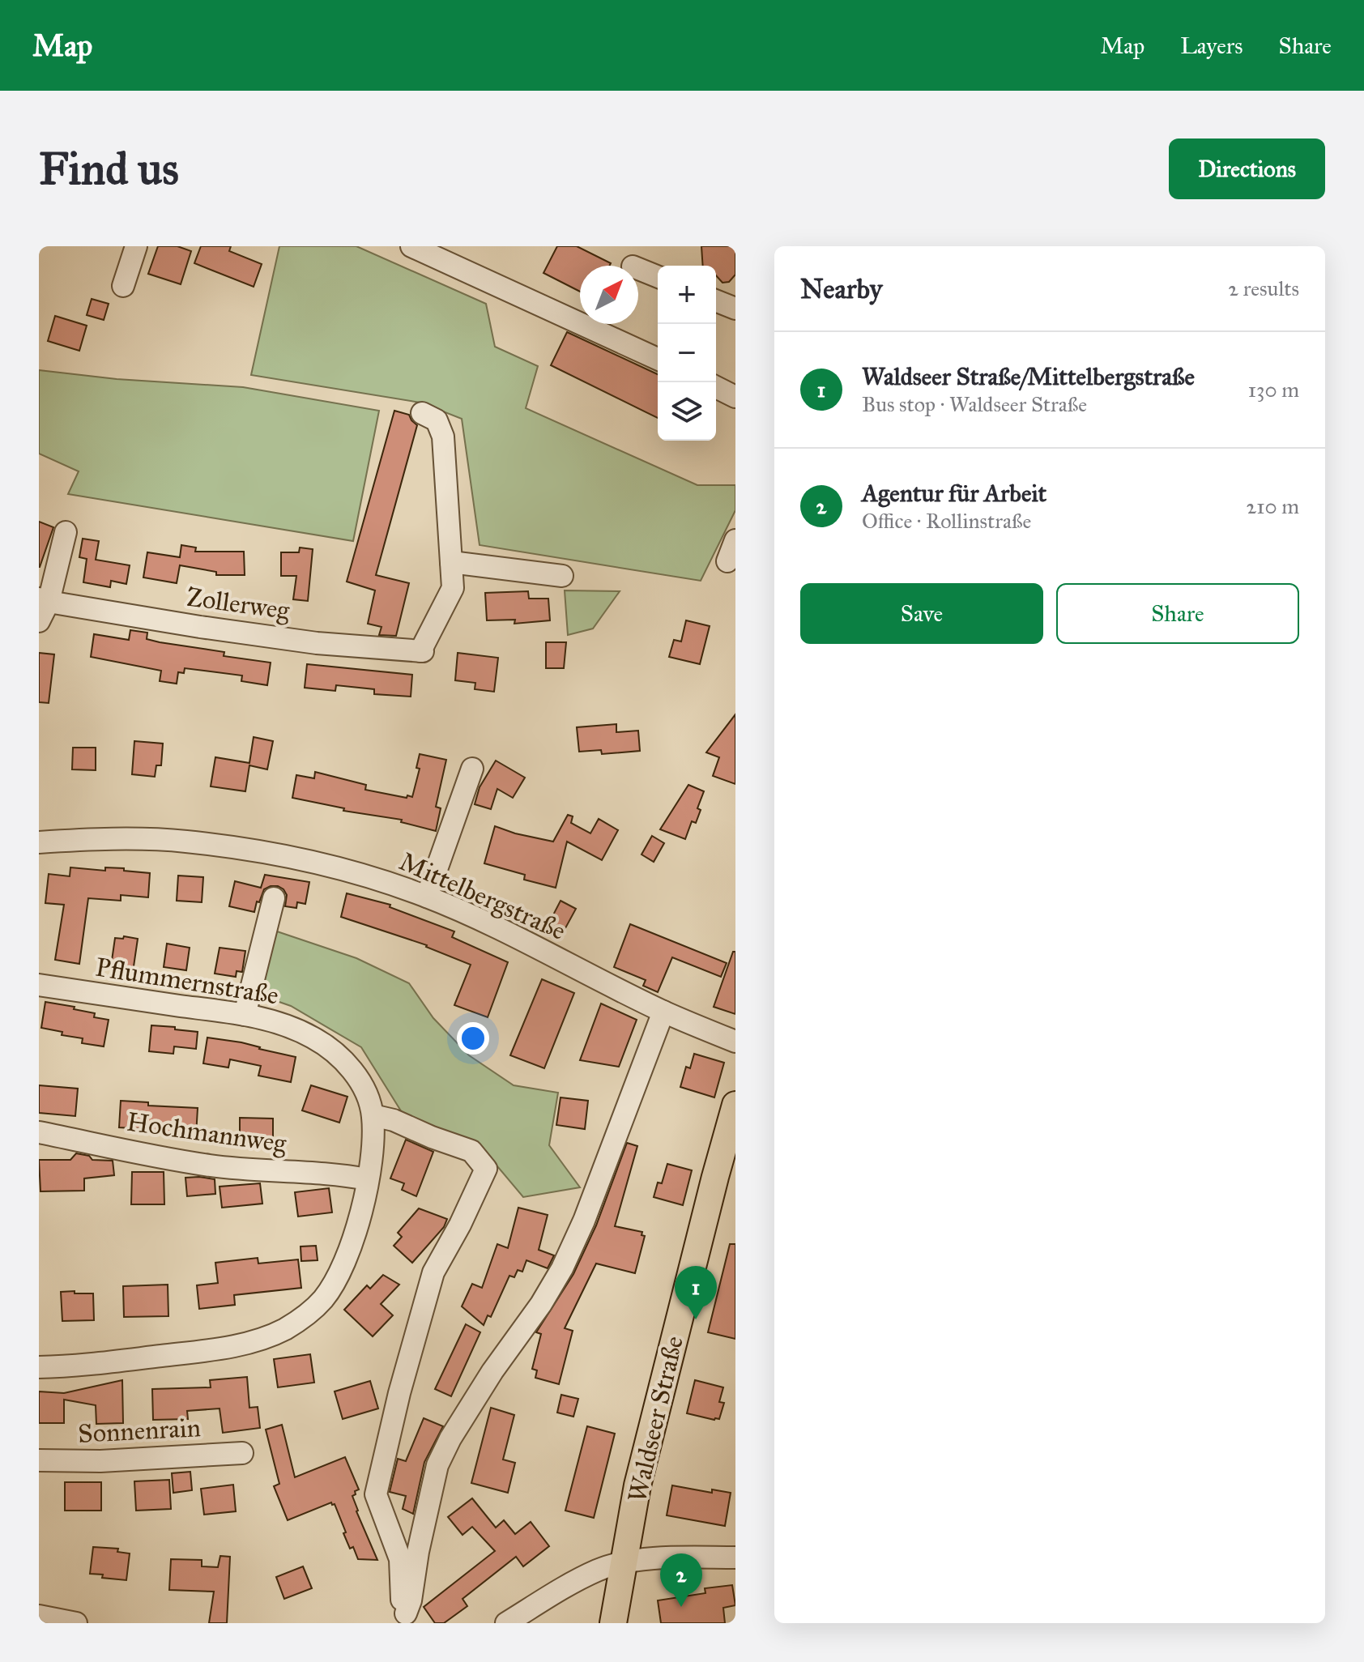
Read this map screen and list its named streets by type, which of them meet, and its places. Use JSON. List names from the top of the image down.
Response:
{
  "streets": {
    "main road": ["Waldseer Straße"],
    "street": [
      "Zollerweg",
      "Mittelbergstraße",
      "Pflummernstraße",
      "Hochmannweg",
      "Sonnenrain"
    ]
  },
  "crossings": [
    ["Pflummernstraße", "Hochmannweg"]
  ],
  "north": "top right",
  "page": {
    "header": "Map",
    "nav": ["Map", "Layers", "Share"],
    "buttons": [
      "Directions",
      ["Save", "Share"]
    ],
    "title": "Find us",
    "heading": ["Nearby", "2 results"],
    "map_buttons": ["+", "−"],
    "list": [
      {
        "mark": "1",
        "name": "Waldseer Straße/Mittelbergstraße",
        "note": "Bus stop · Waldseer Straße",
        "value": "130 m"
      },
      {
        "mark": "2",
        "name": "Agentur für Arbeit",
        "note": "Office · Rollinstraße",
        "value": "210 m"
      }
    ],
    "pins": ["1", "2"]
  }
}
